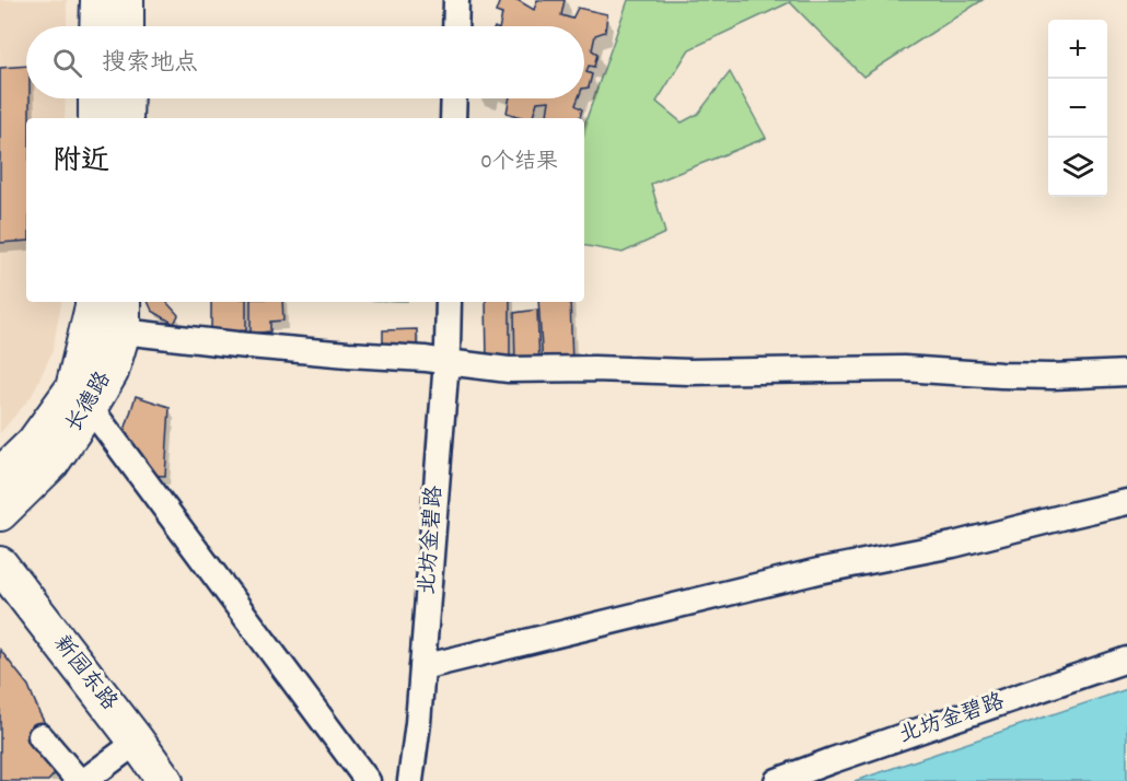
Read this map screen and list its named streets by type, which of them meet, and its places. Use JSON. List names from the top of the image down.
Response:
{
  "streets": {
    "main road": ["长德路", "新园东路"],
    "street": ["北坊金碧路"]
  },
  "page": {
    "map_buttons": ["+", "−"],
    "search": "搜索地点",
    "heading": ["附近", "0个结果"]
  }
}
